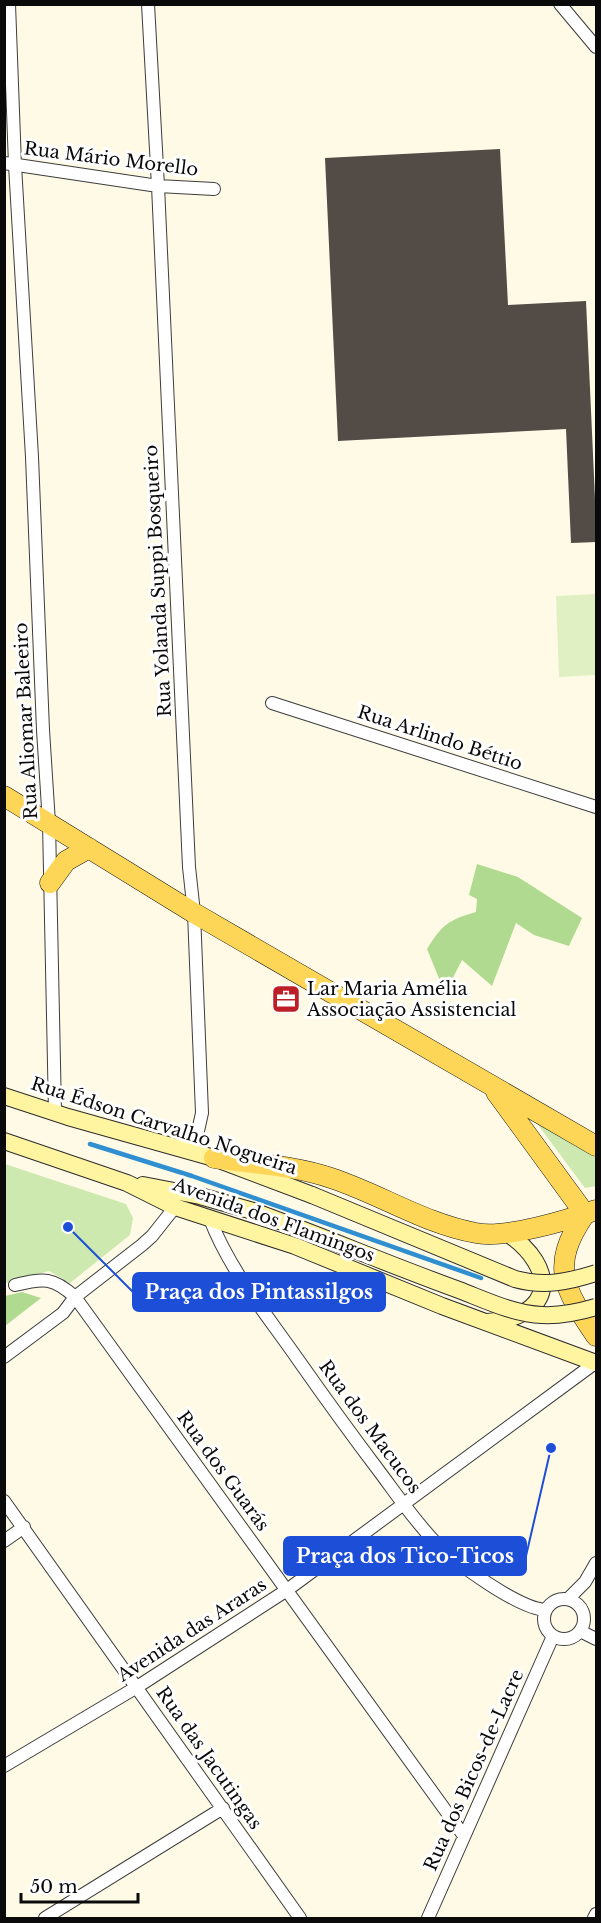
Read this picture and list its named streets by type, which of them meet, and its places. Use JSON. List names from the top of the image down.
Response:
{
  "streets": {
    "main road": ["Rua Édson Carvalho Nogueira", "Avenida dos Flamingos"],
    "street": [
      "Rua Mário Morello",
      "Rua Yolanda Suppi Bosqueiro",
      "Rua Aliomar Baleeiro",
      "Rua Arlindo Béttio",
      "Rua dos Macucos",
      "Rua dos Guarás",
      "Avenida das Araras",
      "Rua das Jacutingas",
      "Rua dos Bicos-de-Lacre"
    ]
  },
  "crossings": [
    ["Rua Mário Morello", "Rua Yolanda Suppi Bosqueiro"],
    ["Rua Mário Morello", "Rua Aliomar Baleeiro"],
    ["Rua Yolanda Suppi Bosqueiro", "Rua Édson Carvalho Nogueira"],
    ["Rua Aliomar Baleeiro", "Rua Édson Carvalho Nogueira"],
    ["Avenida dos Flamingos", "Rua dos Macucos"],
    ["Avenida dos Flamingos", "Avenida das Araras"],
    ["Rua dos Macucos", "Avenida das Araras"],
    ["Rua dos Macucos", "Rua dos Bicos-de-Lacre"],
    ["Rua dos Guarás", "Avenida das Araras"],
    ["Rua dos Guarás", "Rua dos Bicos-de-Lacre"],
    ["Avenida das Araras", "Rua das Jacutingas"]
  ],
  "places": {
    "office": ["Lar Maria Amélia Associação Assistencial"],
    "other": ["Praça dos Pintassilgos", "Praça dos Tico-Ticos"]
  },
  "scale_bar": "50 m"
}
